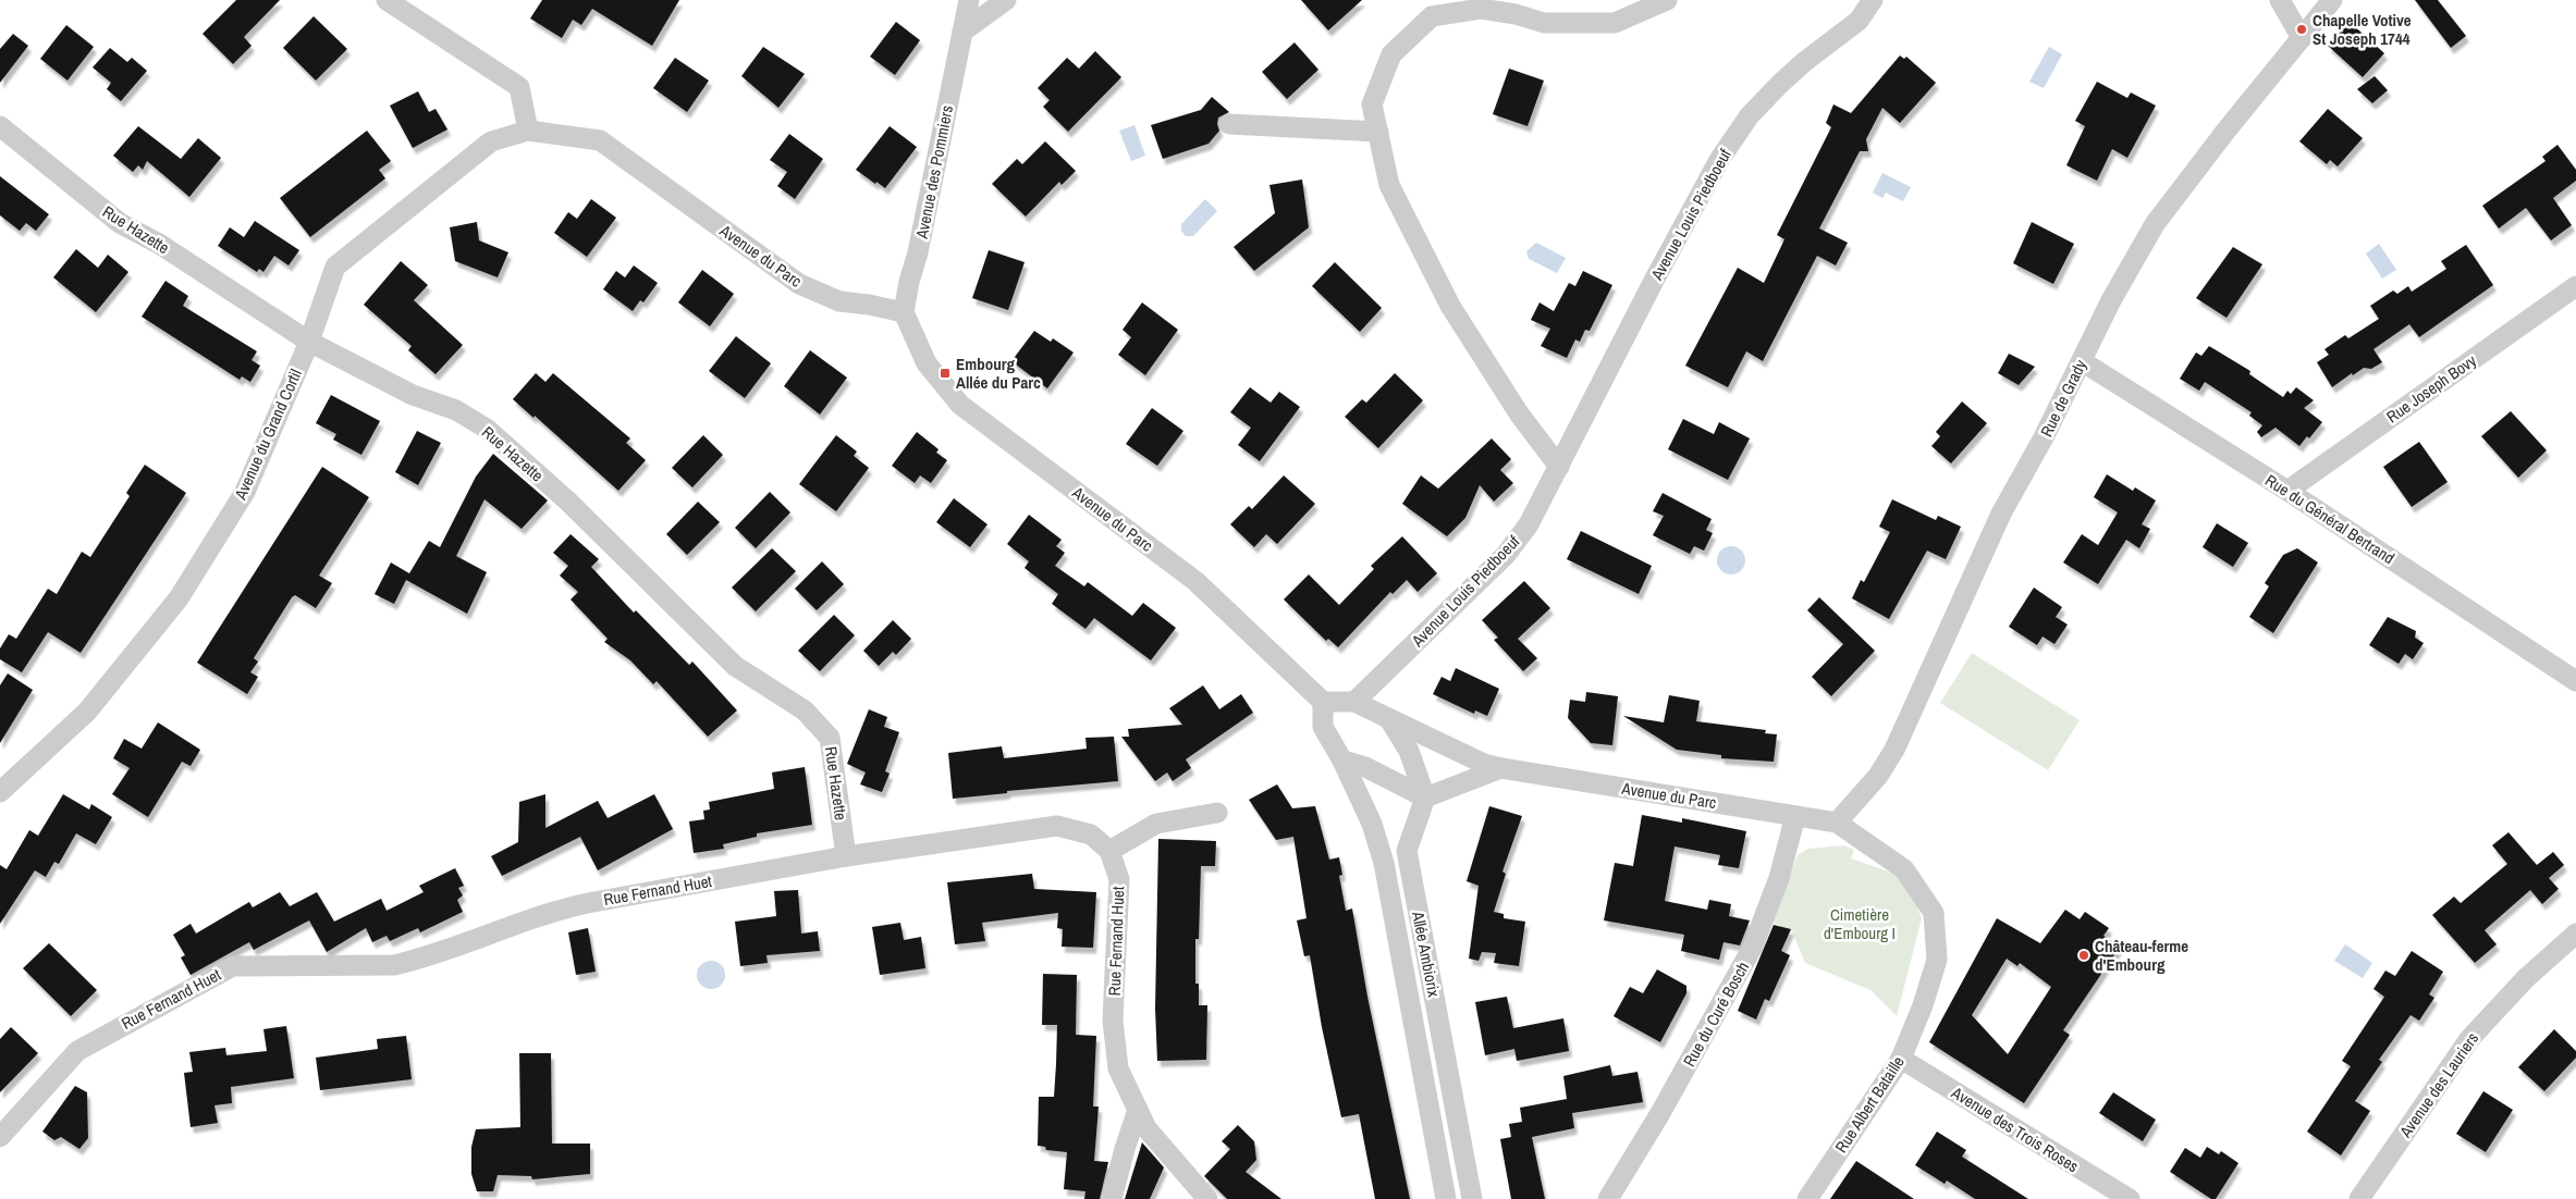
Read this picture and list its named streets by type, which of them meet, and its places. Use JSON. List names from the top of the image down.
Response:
{
  "streets": {
    "street": [
      "Avenue des Pommiers",
      "Avenue Louis Piedboeuf",
      "Rue Hazette",
      "Avenue du Parc",
      "Rue Joseph Bovy",
      "Rue de Grady",
      "Avenue du Grand Cortil",
      "Rue du Général Bertrand",
      "Rue Fernand Huet",
      "Allée Ambiorix",
      "Rue du Curé Bosch",
      "Avenue des Lauriers",
      "Rue Albert Bataille",
      "Avenue des Trois Roses"
    ]
  },
  "crossings": [
    ["Avenue des Pommiers", "Avenue du Parc"],
    ["Avenue Louis Piedboeuf", "Avenue du Parc"],
    ["Rue Hazette", "Avenue du Grand Cortil"],
    ["Rue Hazette", "Rue Fernand Huet"],
    ["Avenue du Parc", "Rue de Grady"],
    ["Avenue du Parc", "Avenue du Grand Cortil"],
    ["Avenue du Parc", "Rue du Curé Bosch"],
    ["Avenue du Parc", "Rue Albert Bataille"],
    ["Rue Joseph Bovy", "Rue du Général Bertrand"],
    ["Rue de Grady", "Rue du Général Bertrand"],
    ["Rue de Grady", "Rue Albert Bataille"],
    ["Rue Albert Bataille", "Avenue des Trois Roses"]
  ],
  "parks": ["Cimetière d'Embourg I"],
  "places": {
    "other": ["Chapelle Votive St Joseph 1744", "Château-ferme d'Embourg"],
    "transit": ["Embourg Allée du Parc"]
  }
}
